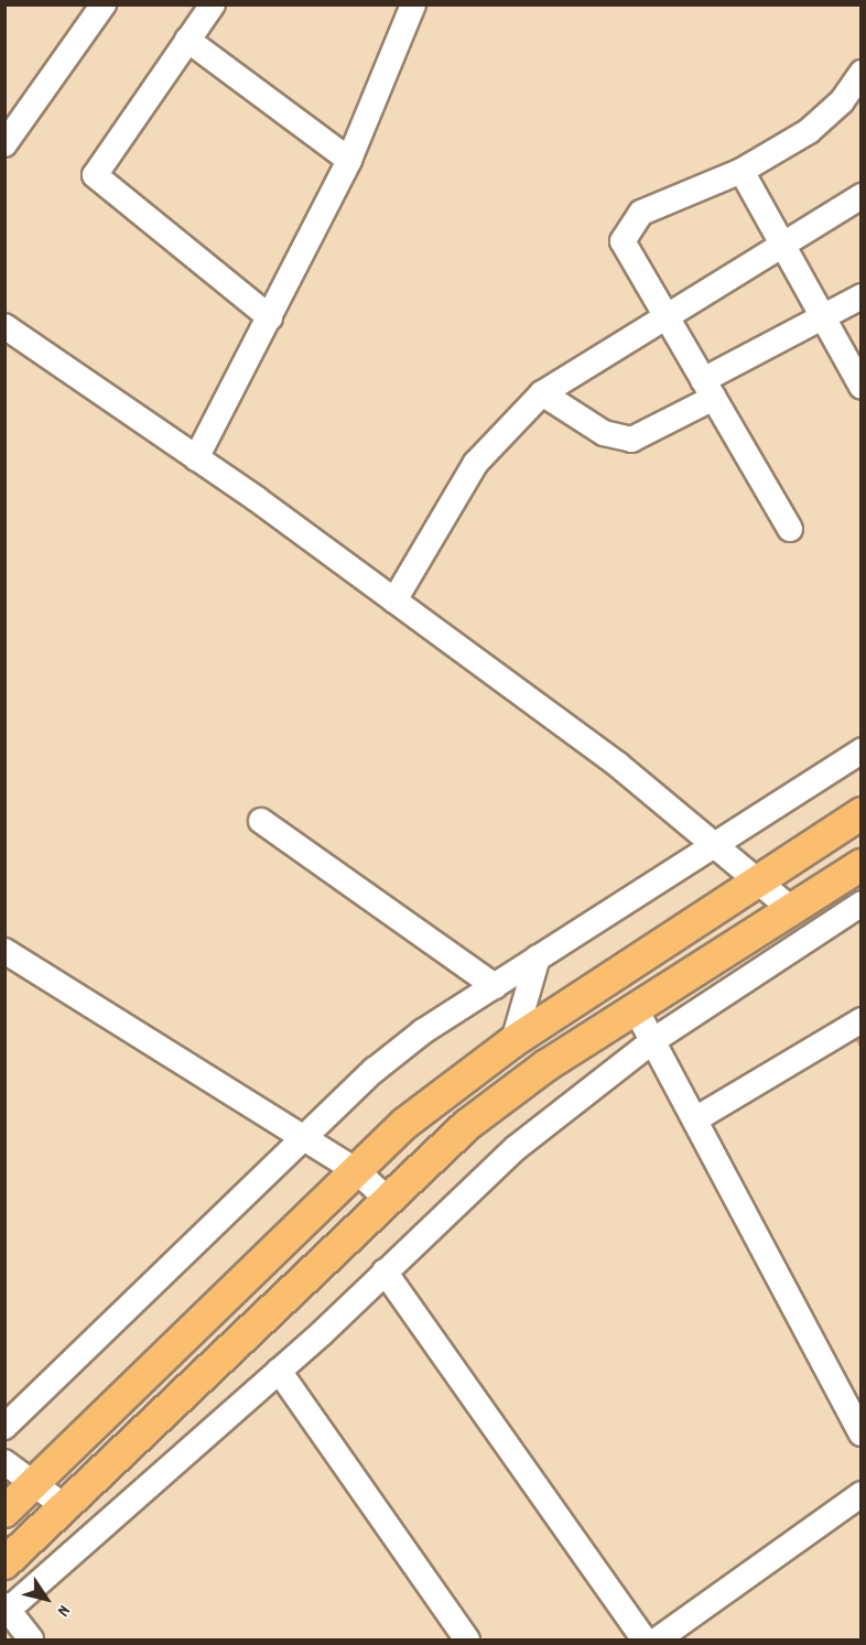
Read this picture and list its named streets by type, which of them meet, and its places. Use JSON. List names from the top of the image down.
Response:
{
  "north": "bottom right"
}
